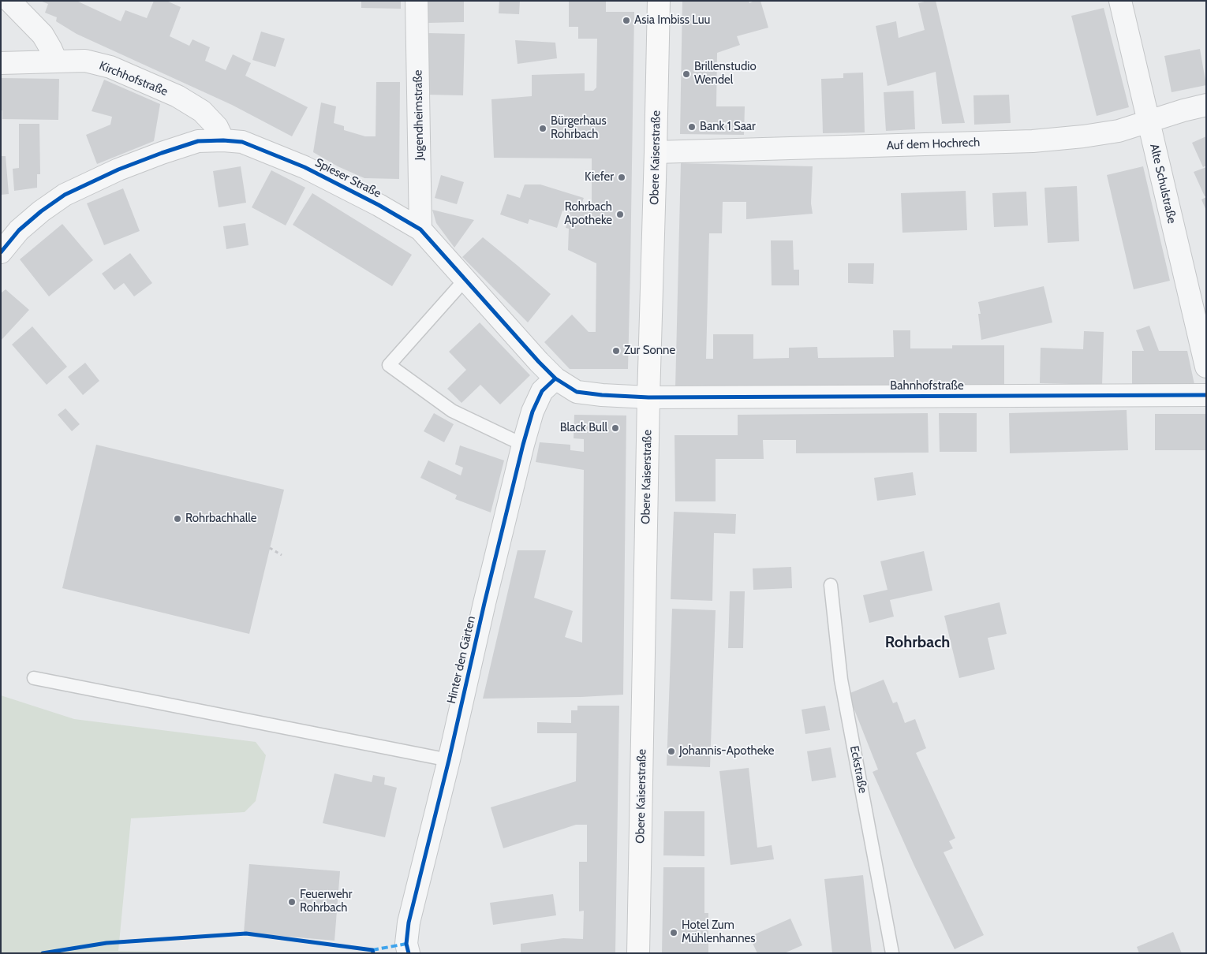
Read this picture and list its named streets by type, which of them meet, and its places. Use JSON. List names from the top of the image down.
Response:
{
  "streets": {
    "main road": ["Obere Kaiserstraße"],
    "street": [
      "Kirchhofstraße",
      "Jugendheimstraße",
      "Auf dem Hochrech",
      "Spieser Straße",
      "Alte Schulstraße",
      "Bahnhofstraße",
      "Hinter den Gärten"
    ],
    "lane": ["Eckstraße"]
  },
  "crossings": [
    ["Kirchhofstraße", "Spieser Straße"],
    ["Jugendheimstraße", "Spieser Straße"],
    ["Auf dem Hochrech", "Obere Kaiserstraße"],
    ["Auf dem Hochrech", "Alte Schulstraße"],
    ["Obere Kaiserstraße", "Spieser Straße"],
    ["Obere Kaiserstraße", "Bahnhofstraße"],
    ["Spieser Straße", "Bahnhofstraße"],
    ["Spieser Straße", "Hinter den Gärten"]
  ],
  "districts": ["Rohrbach"],
  "places": [
    "Asia Imbiss Luu",
    "Brillenstudio Wendel",
    "Bank 1 Saar",
    "Bürgerhaus Rohrbach",
    "Kiefer",
    "Rohrbach Apotheke",
    "Zur Sonne",
    "Black Bull",
    "Rohrbachhalle",
    "Johannis-Apotheke",
    "Feuerwehr Rohrbach",
    "Hotel Zum Mühlenhannes"
  ]
}
